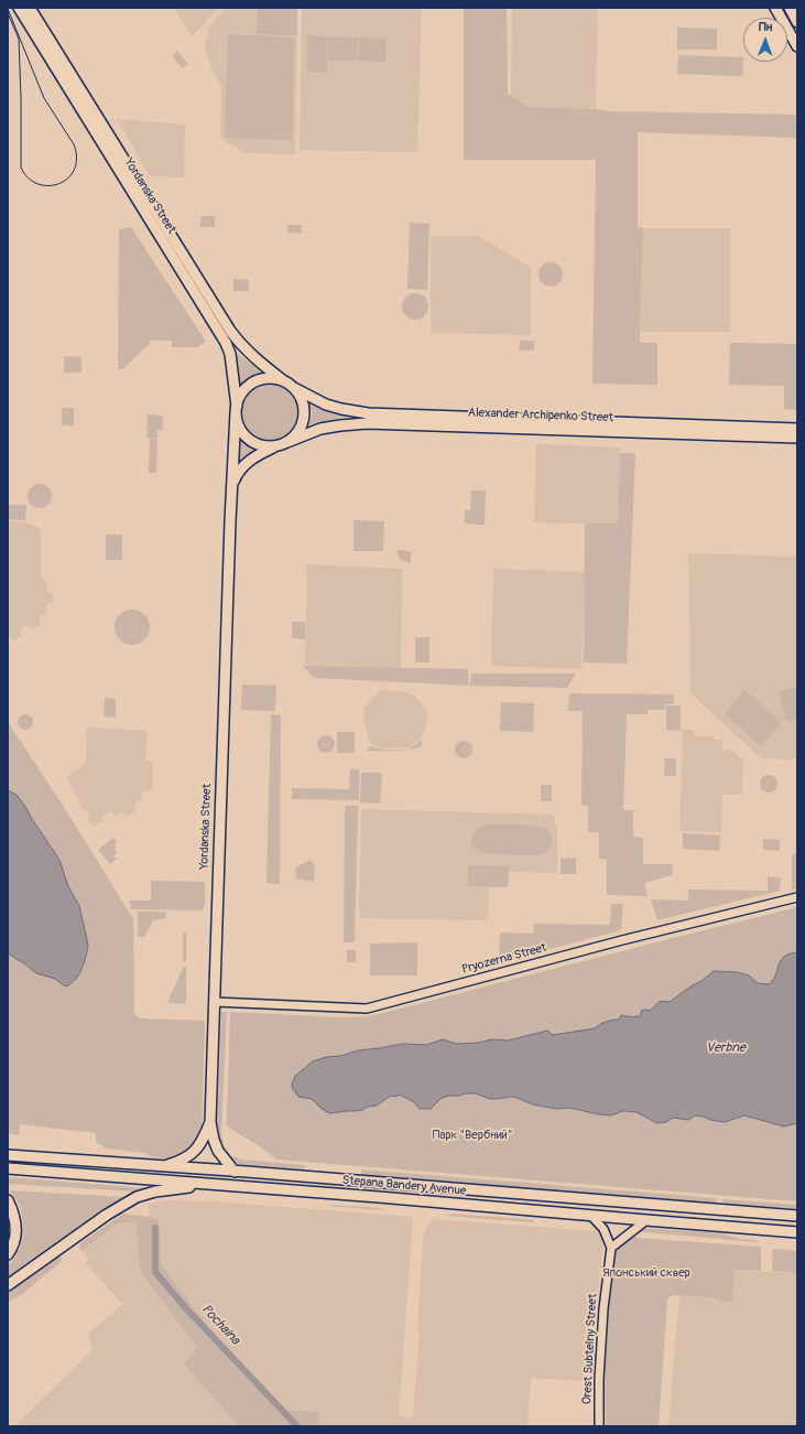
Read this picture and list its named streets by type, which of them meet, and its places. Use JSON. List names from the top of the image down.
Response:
{
  "streets": {
    "main road": ["Yordanska Street", "Alexander Archipenko Street", "Stepana Bandery Avenue"],
    "street": ["Pryozerna Street", "Orest Subtelny Street"]
  },
  "crossings": [
    ["Yordanska Street", "Alexander Archipenko Street"],
    ["Yordanska Street", "Pryozerna Street"]
  ],
  "water": ["Verbne", "Pochaina"],
  "parks": ["Парк \"Вербний\"", "Японський сквер"],
  "north": "top"
}
